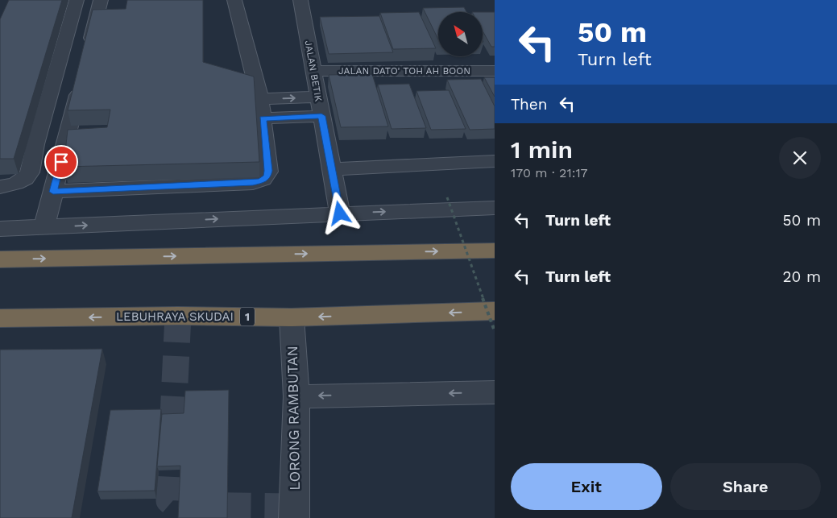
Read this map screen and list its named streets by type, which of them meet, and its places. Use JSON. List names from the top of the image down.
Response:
{
  "streets": {
    "highway": ["LEBUHRAYA SKUDAI", "1"],
    "street": ["JALAN BETIK", "JALAN DATO' TOH AH BOON", "LORONG RAMBUTAN"]
  },
  "crossings": [
    ["JALAN BETIK", "JALAN DATO' TOH AH BOON"],
    ["LEBUHRAYA SKUDAI", "LORONG RAMBUTAN"]
  ],
  "north": "top left",
  "page": {
    "turn": ["50 m", "Turn left"],
    "then": "Then",
    "heading": ["1 min", "170 m · 21:17"],
    "list": [
      {
        "name": "Turn left",
        "value": "50 m"
      },
      {
        "name": "Turn left",
        "value": "20 m"
      }
    ],
    "buttons": ["Exit", "Share"]
  }
}
